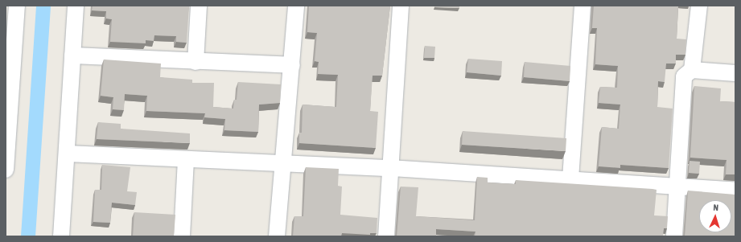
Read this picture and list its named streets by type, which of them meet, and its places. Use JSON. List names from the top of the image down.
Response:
{
  "north": "top"
}
